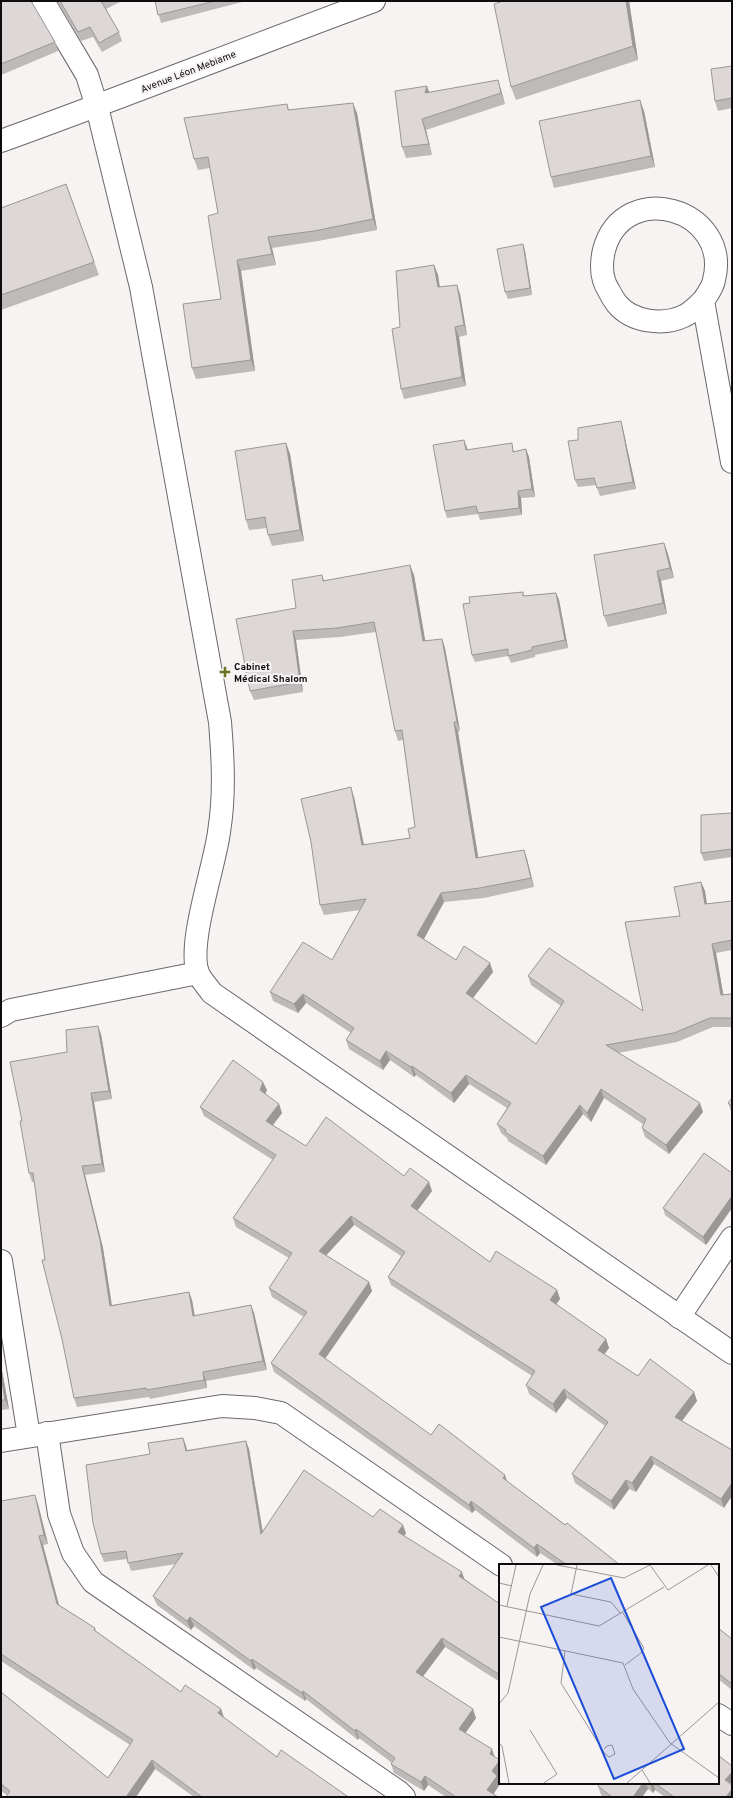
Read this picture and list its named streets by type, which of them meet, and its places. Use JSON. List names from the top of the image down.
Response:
{
  "streets": {
    "street": ["Avenue Léon Mebiame"]
  },
  "places": {
    "health": ["Cabinet Médical Shalom"]
  }
}
